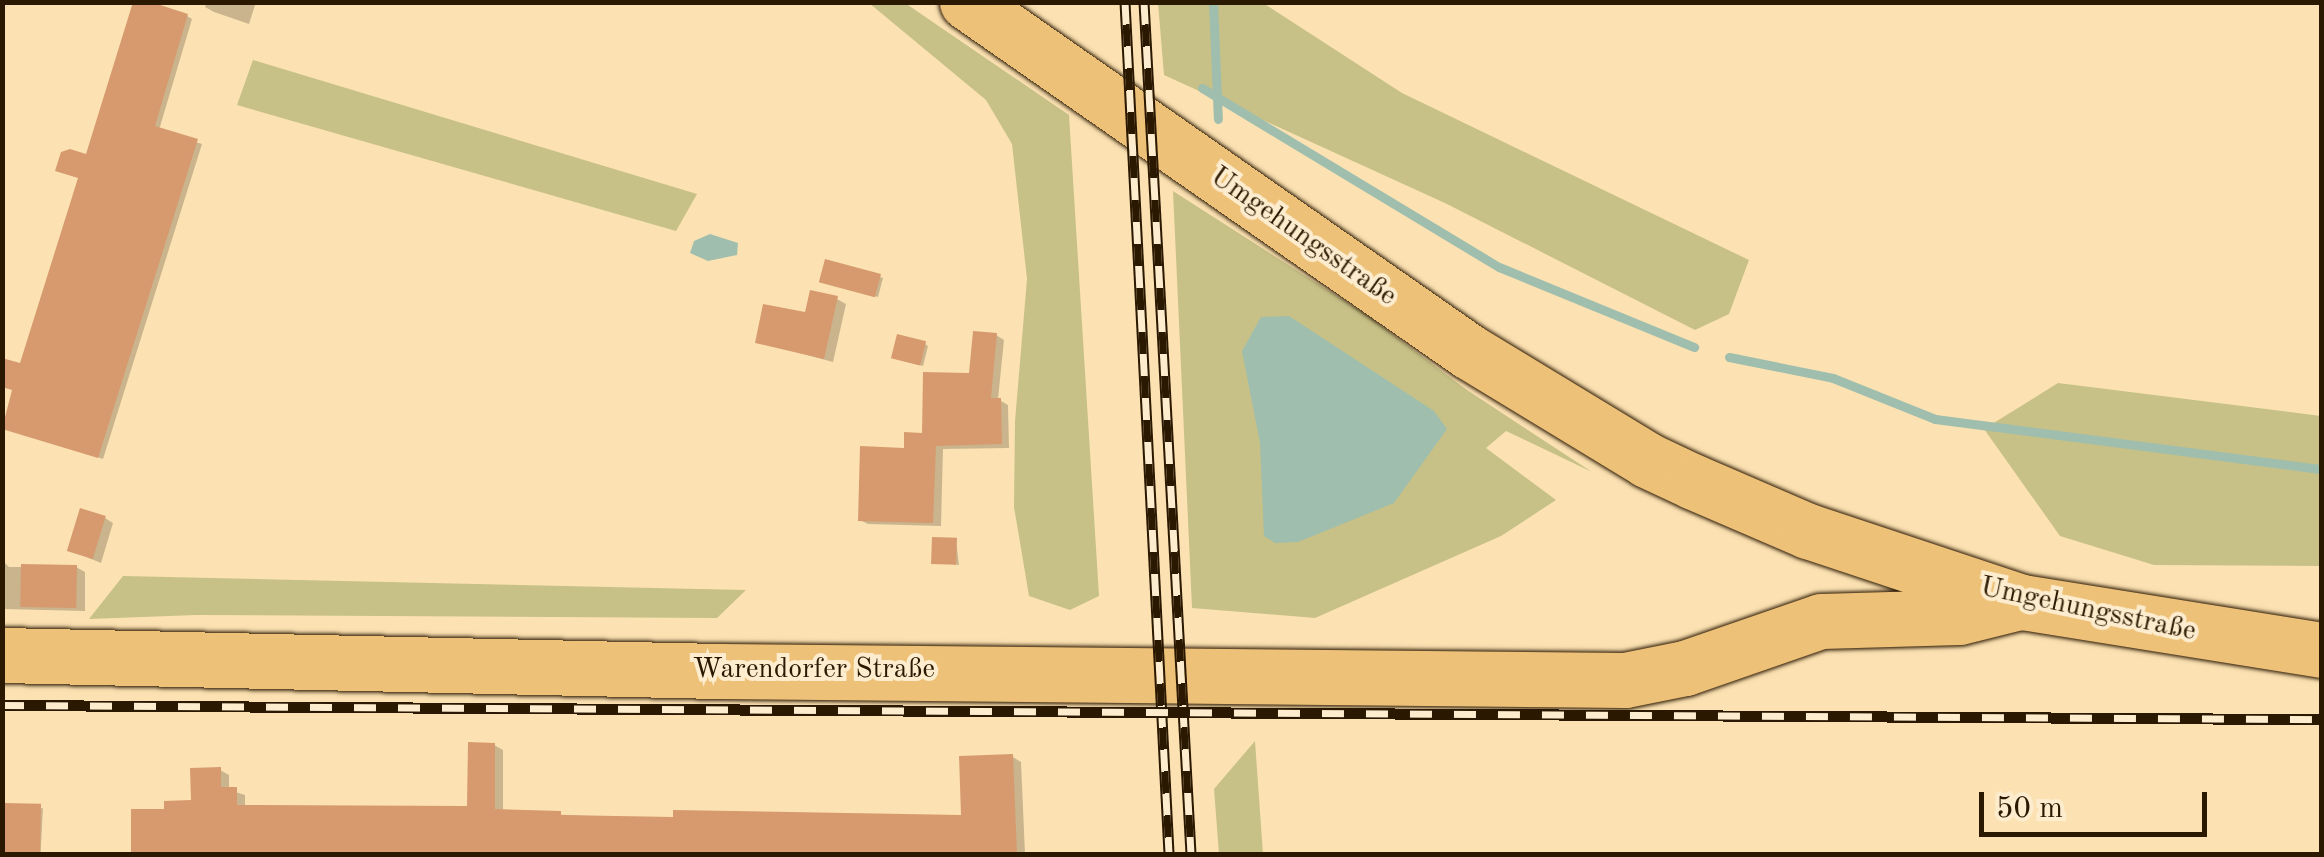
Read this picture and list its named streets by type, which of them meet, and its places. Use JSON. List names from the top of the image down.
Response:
{
  "streets": {
    "main road": ["Umgehungsstraße", "Warendorfer Straße"]
  },
  "crossings": [
    ["Umgehungsstraße", "Warendorfer Straße"]
  ],
  "scale_bar": "50 m"
}
